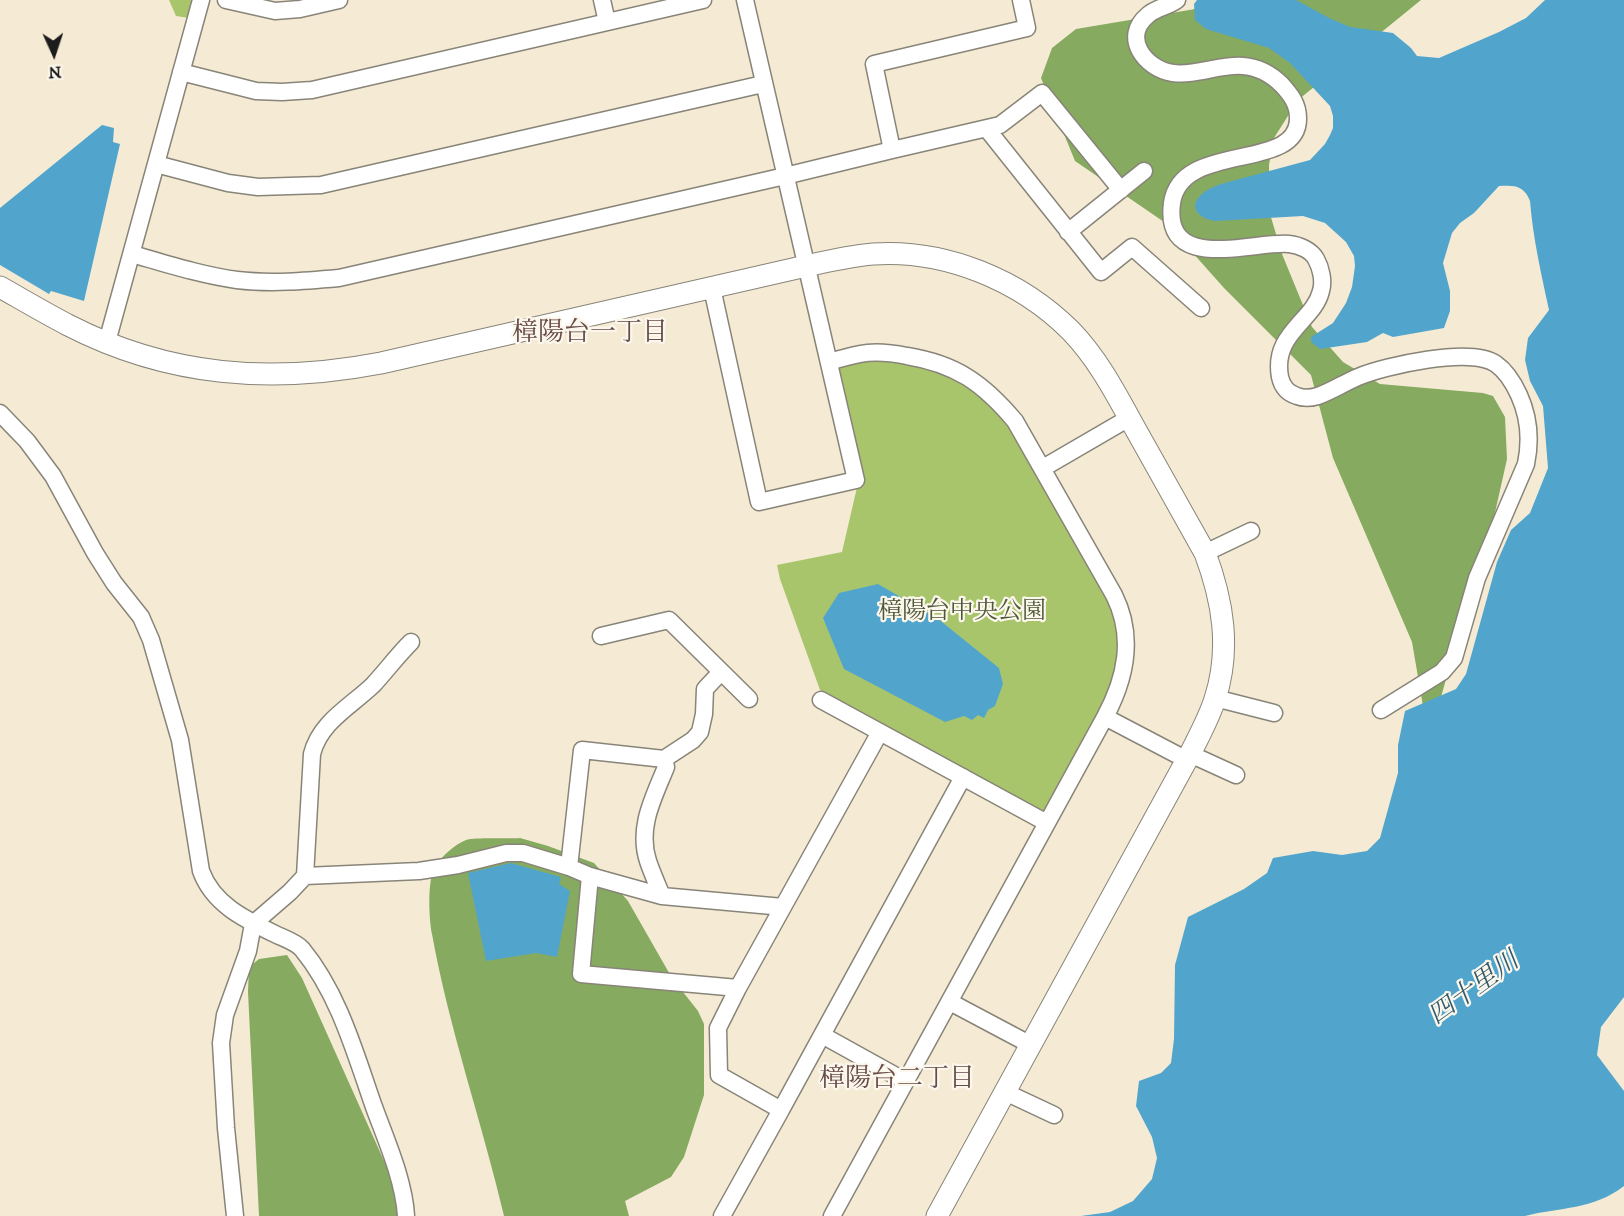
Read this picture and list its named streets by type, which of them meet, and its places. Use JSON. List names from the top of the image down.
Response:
{
  "districts": ["樟陽台一丁目", "樟陽台二丁目"],
  "water": ["四十里川"],
  "parks": ["樟陽台中央公園"],
  "north": "bottom"
}
